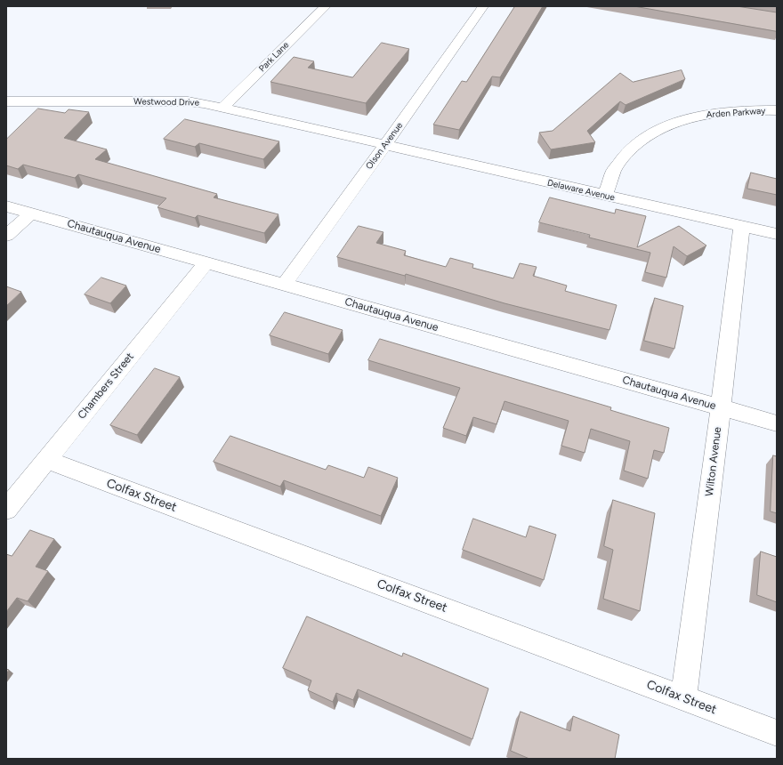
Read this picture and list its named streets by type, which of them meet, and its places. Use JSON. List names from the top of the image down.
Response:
{
  "streets": {
    "street": [
      "Park Lane",
      "Westwood Drive",
      "Arden Parkway",
      "Olson Avenue",
      "Delaware Avenue",
      "Chautauqua Avenue",
      "Chambers Street",
      "Wilton Avenue",
      "Colfax Street"
    ]
  },
  "crossings": [
    ["Park Lane", "Westwood Drive"],
    ["Westwood Drive", "Olson Avenue"],
    ["Westwood Drive", "Delaware Avenue"],
    ["Arden Parkway", "Delaware Avenue"],
    ["Olson Avenue", "Delaware Avenue"],
    ["Olson Avenue", "Chautauqua Avenue"],
    ["Delaware Avenue", "Wilton Avenue"],
    ["Chautauqua Avenue", "Chambers Street"],
    ["Chautauqua Avenue", "Wilton Avenue"],
    ["Chambers Street", "Colfax Street"],
    ["Wilton Avenue", "Colfax Street"]
  ]
}
